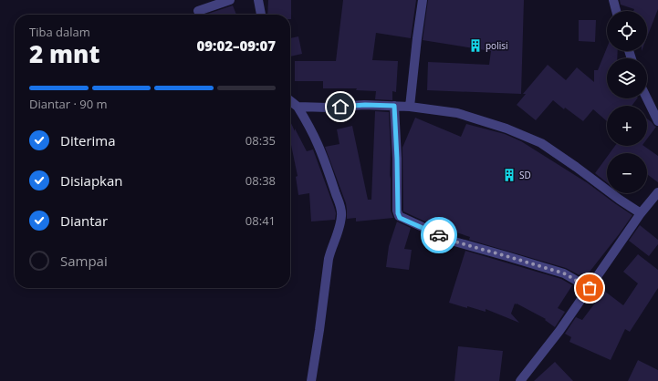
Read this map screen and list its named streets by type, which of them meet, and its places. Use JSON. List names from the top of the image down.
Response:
{
  "places": {
    "building": ["polisi", "SD"]
  },
  "page": {
    "map_buttons": ["+", "−"],
    "heading": ["2 mnt", "Tiba dalam", "09:02–09:07"],
    "bar": "Diantar · 90 m",
    "list": [
      ["Diterima", "08:35"],
      ["Disiapkan", "08:38"],
      ["Diantar", "08:41"],
      "Sampai"
    ]
  }
}
